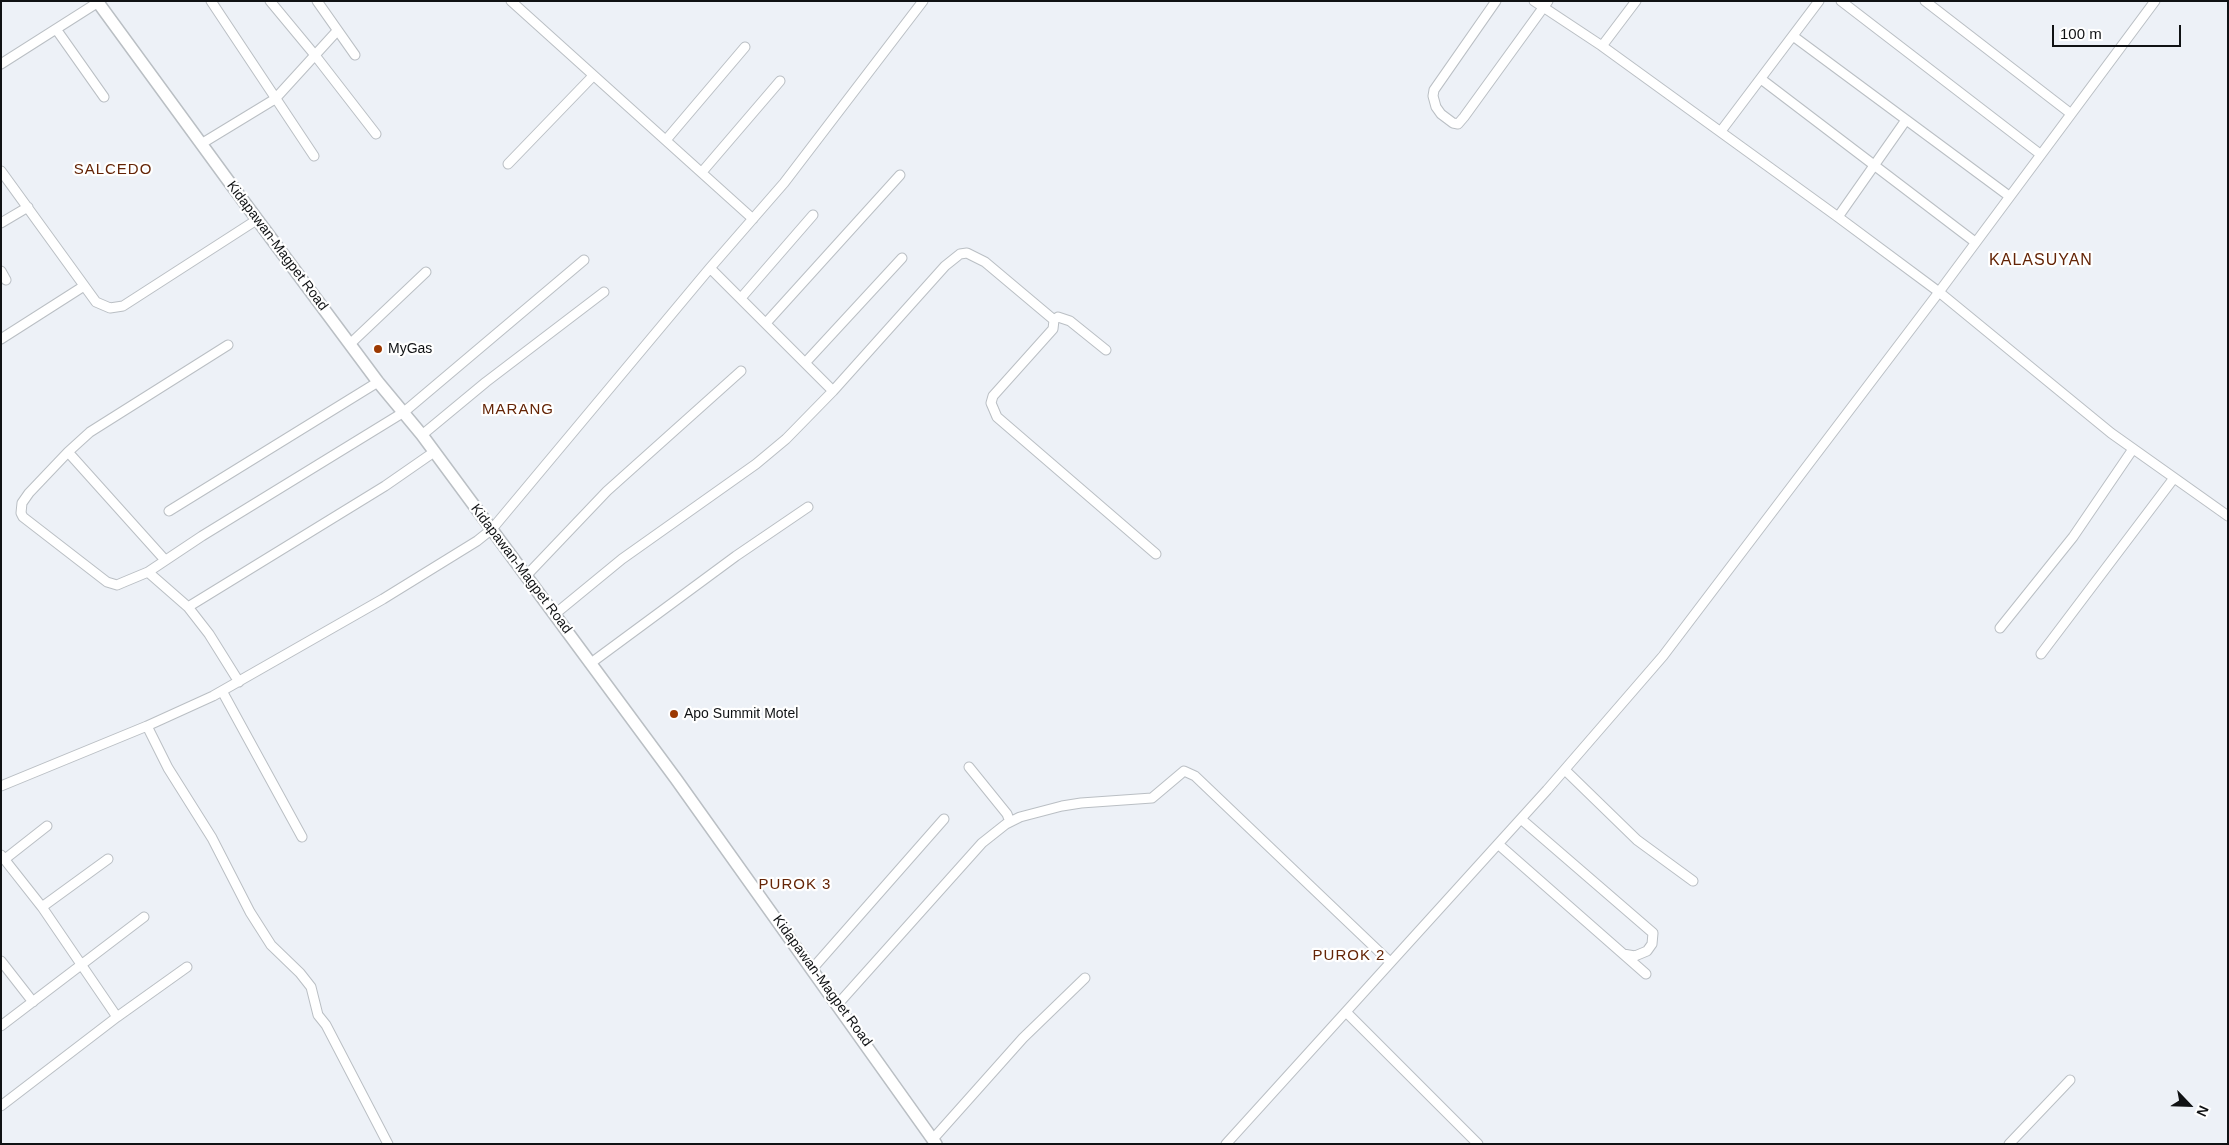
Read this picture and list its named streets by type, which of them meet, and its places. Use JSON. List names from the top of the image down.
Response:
{
  "streets": {
    "main road": ["Kidapawan-Magpet Road"]
  },
  "districts": [
    "SALCEDO",
    "KALASUYAN",
    "MARANG",
    "PUROK 3",
    "PUROK 2"
  ],
  "places": ["MyGas", "Apo Summit Motel"],
  "scale_bar": "100 m",
  "north": "bottom right"
}
